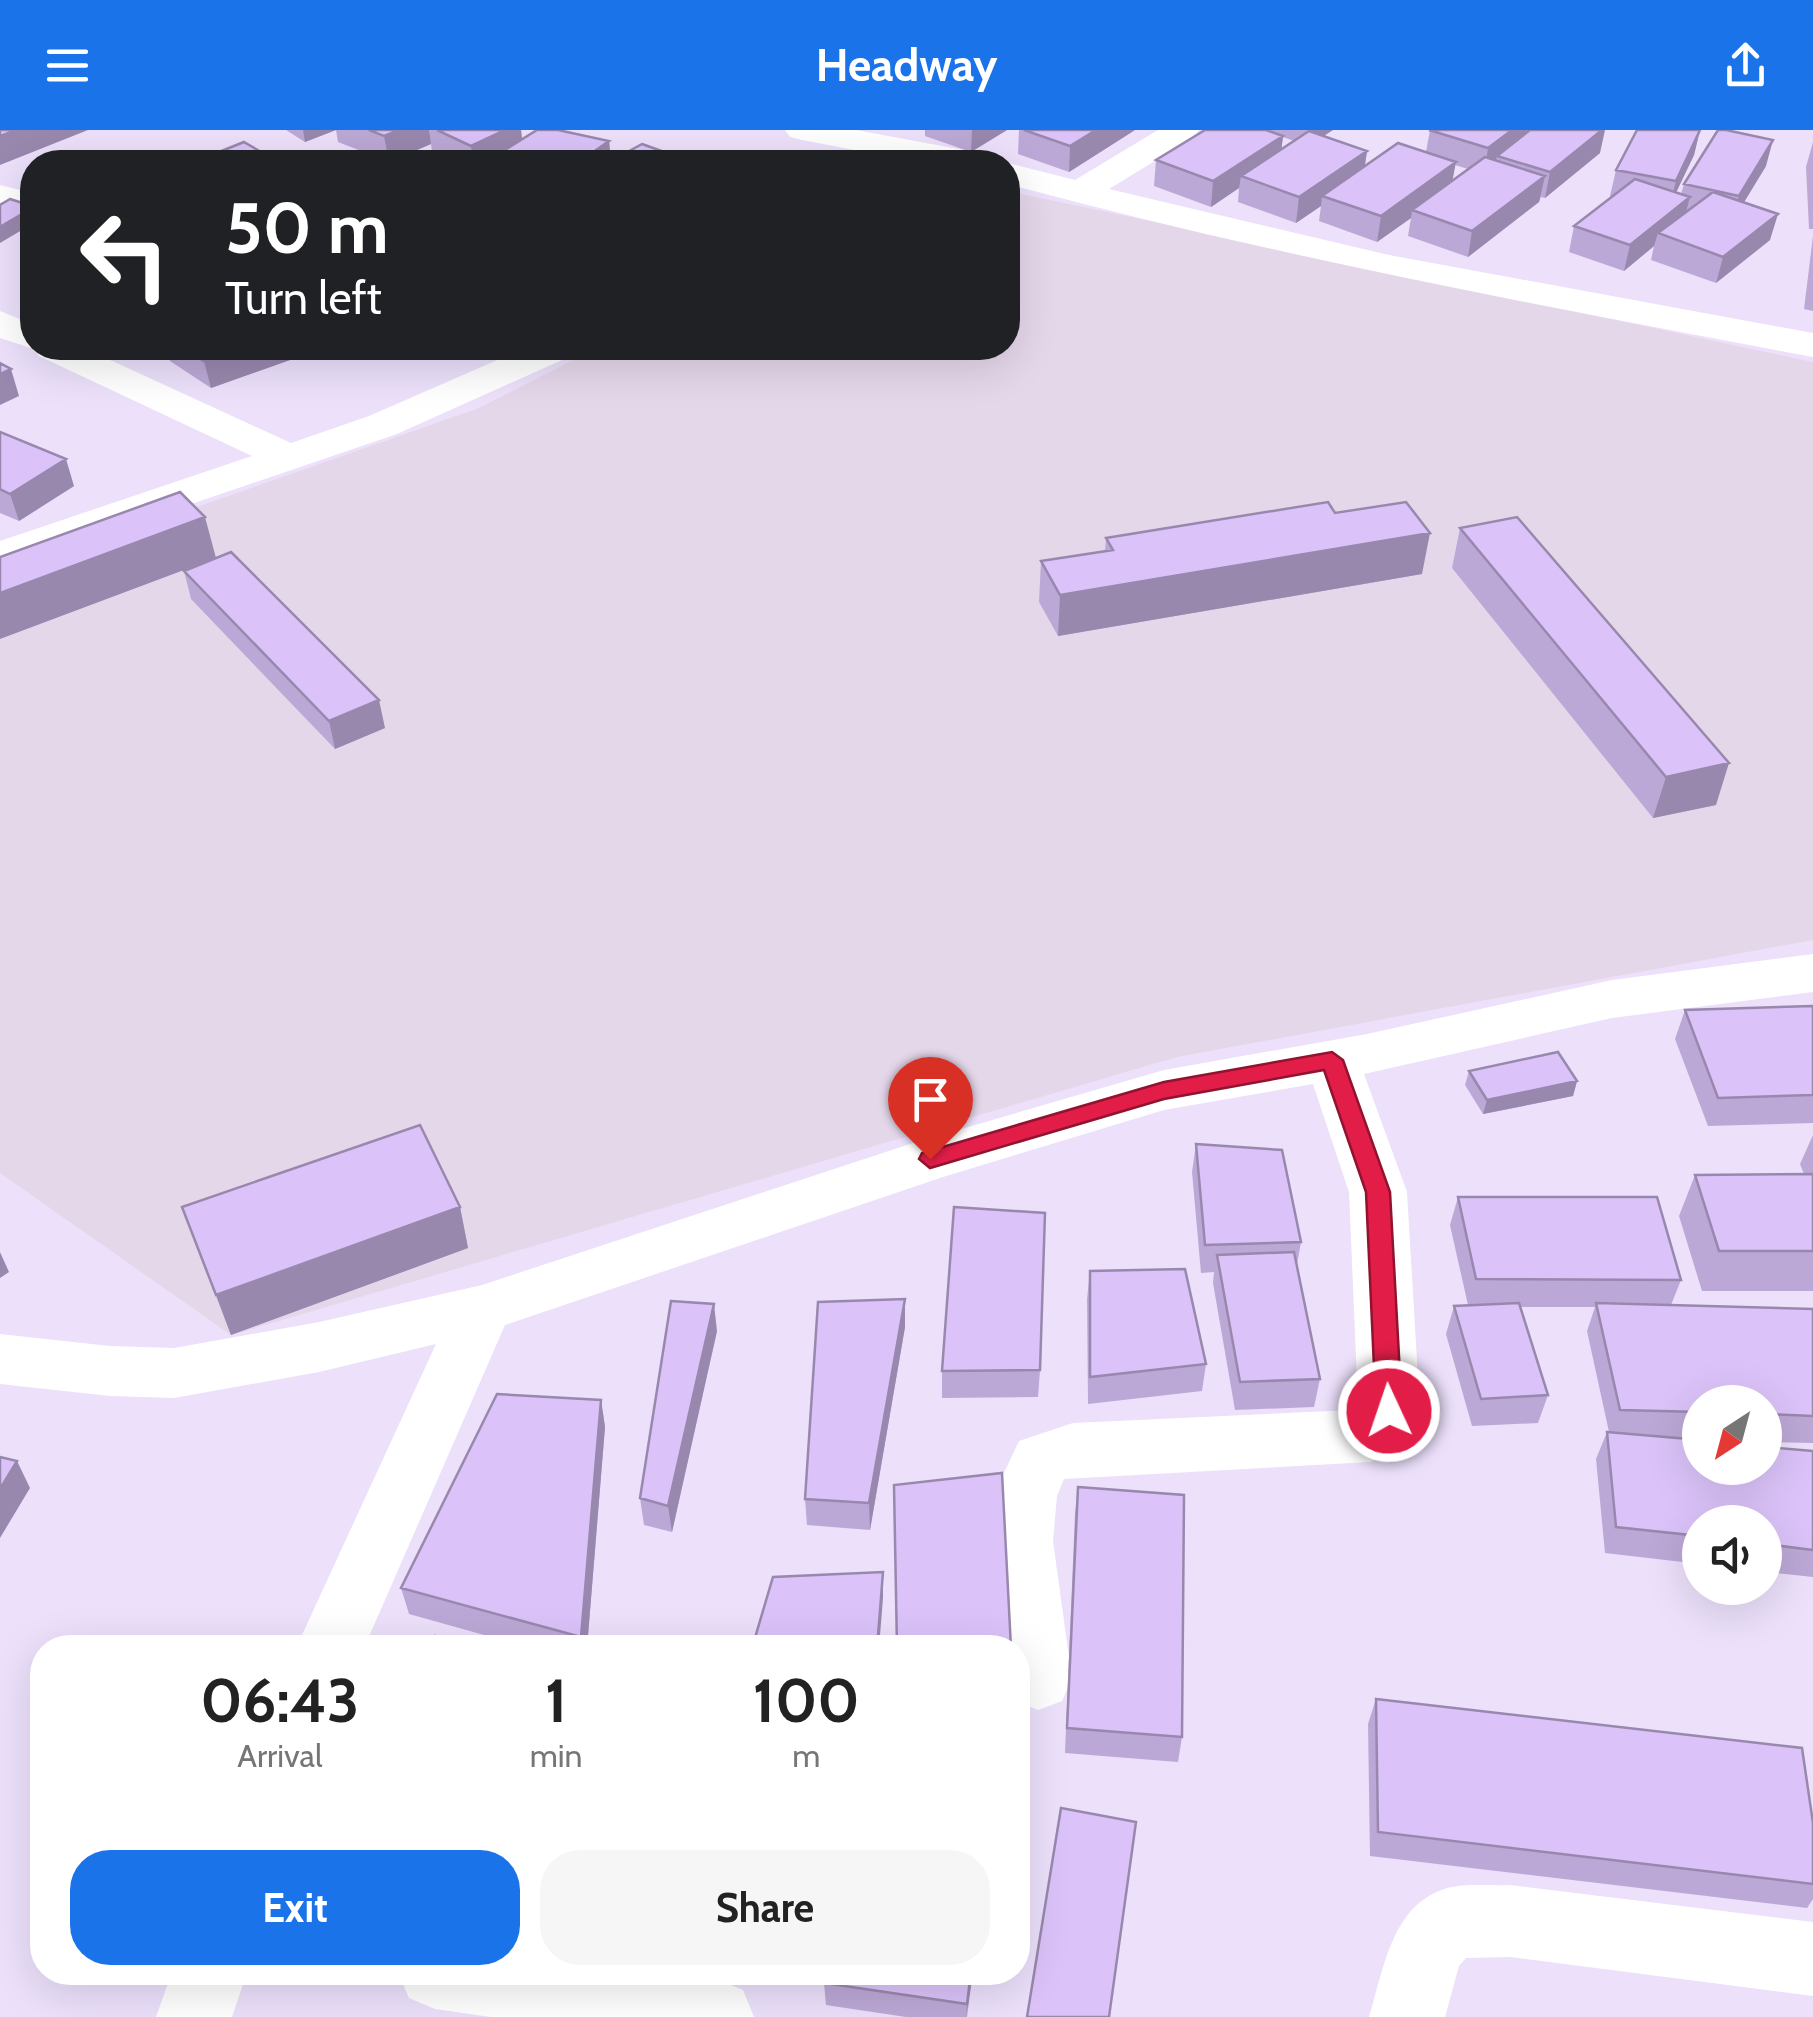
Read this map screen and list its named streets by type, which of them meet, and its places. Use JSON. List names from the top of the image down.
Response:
{
  "north": "bottom left",
  "page": {
    "header": "Headway",
    "turn": ["50 m", "Turn left"],
    "eta": [
      "06:43",
      "Arrival",
      "1",
      "min",
      "100",
      "m"
    ],
    "buttons": ["Exit", "Share"]
  }
}
